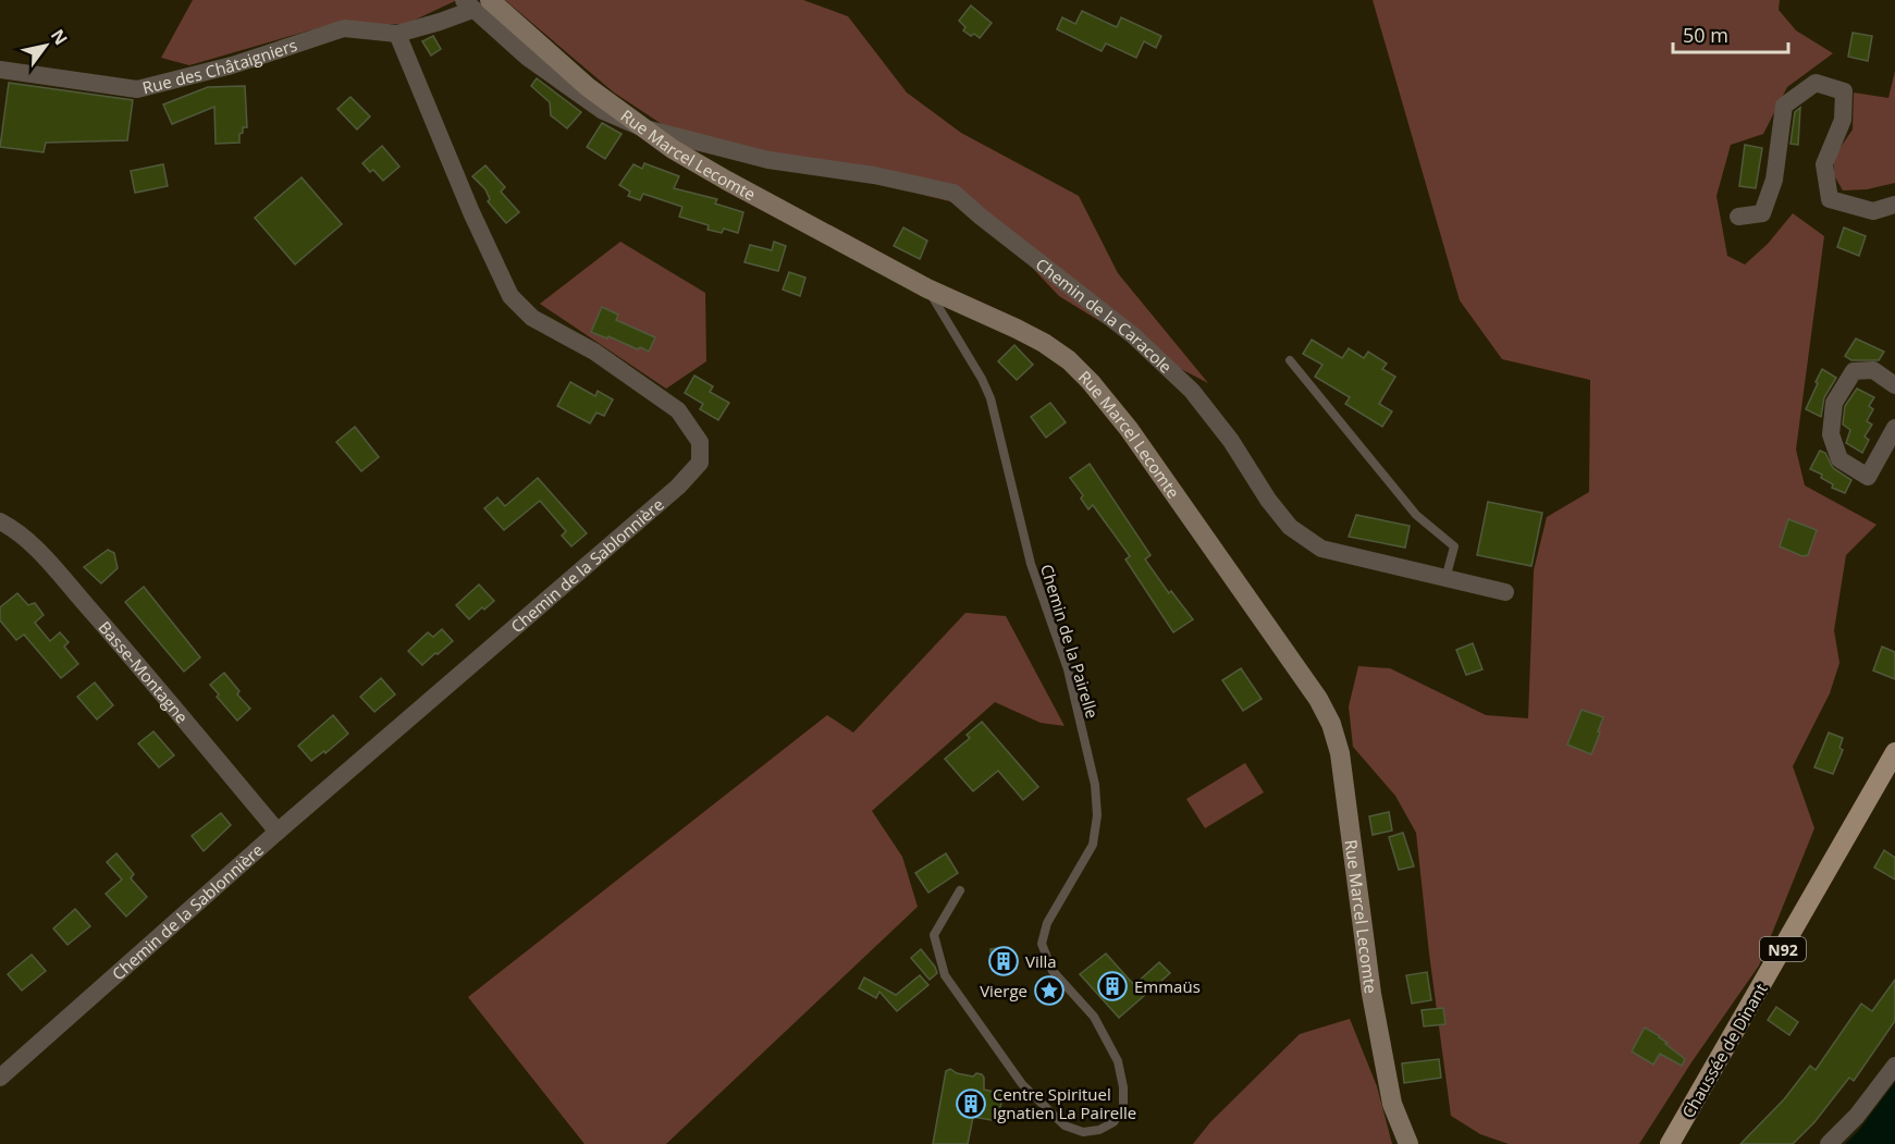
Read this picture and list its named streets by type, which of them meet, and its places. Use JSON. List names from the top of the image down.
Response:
{
  "streets": {
    "main road": ["N92", "Chaussée de Dinant"],
    "street": [
      "Rue des Châtaigniers",
      "Rue Marcel Lecomte",
      "Chemin de la Caracole",
      "Chemin de la Sablonnière",
      "Basse-Montagne"
    ],
    "lane": ["Chemin de la Pairelle"]
  },
  "crossings": [
    ["Rue des Châtaigniers", "Chemin de la Sablonnière"],
    ["Rue Marcel Lecomte", "Chemin de la Caracole"],
    ["Rue Marcel Lecomte", "Chemin de la Pairelle"],
    ["Chemin de la Sablonnière", "Basse-Montagne"]
  ],
  "places": {
    "building": ["Villa", "Emmaüs", "Centre Spirituel Ignatien La Pairelle"],
    "place": ["Vierge"]
  },
  "scale_bar": "50 m",
  "north": "top right"
}
